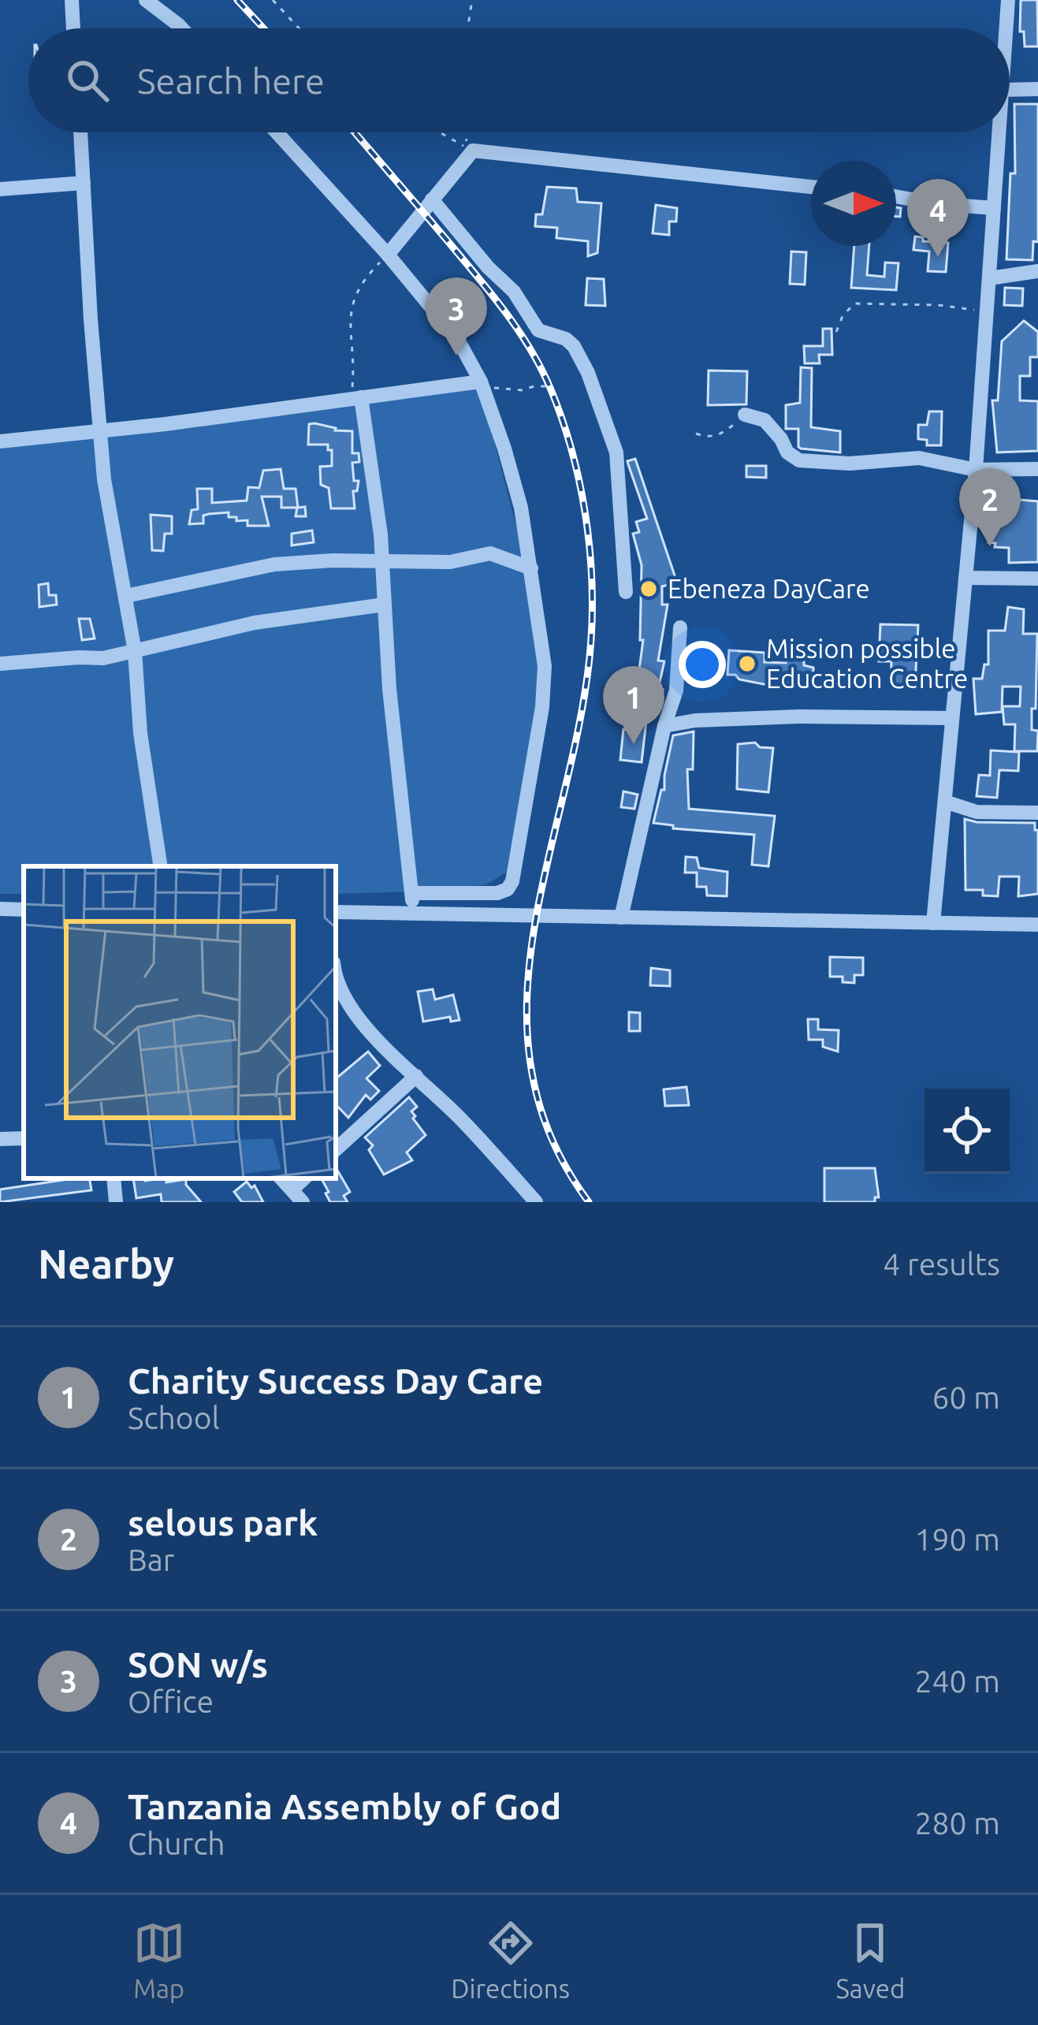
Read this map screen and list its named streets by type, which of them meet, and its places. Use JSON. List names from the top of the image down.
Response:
{
  "places": ["Ebeneza DayCare", "Mission possible Education Centre"],
  "north": "right",
  "page": {
    "search": "Search here",
    "pins": [
      "4",
      "3",
      "2",
      "1"
    ],
    "heading": ["Nearby", "4 results"],
    "list": [
      {
        "mark": "1",
        "name": "Charity Success Day Care",
        "note": "School",
        "value": "60 m"
      },
      {
        "mark": "2",
        "name": "selous park",
        "note": "Bar",
        "value": "190 m"
      },
      {
        "mark": "3",
        "name": "SON w/s",
        "note": "Office",
        "value": "240 m"
      },
      {
        "mark": "4",
        "name": "Tanzania Assembly of God",
        "note": "Church",
        "value": "280 m"
      }
    ],
    "nav": ["Map", "Directions", "Saved"]
  }
}
